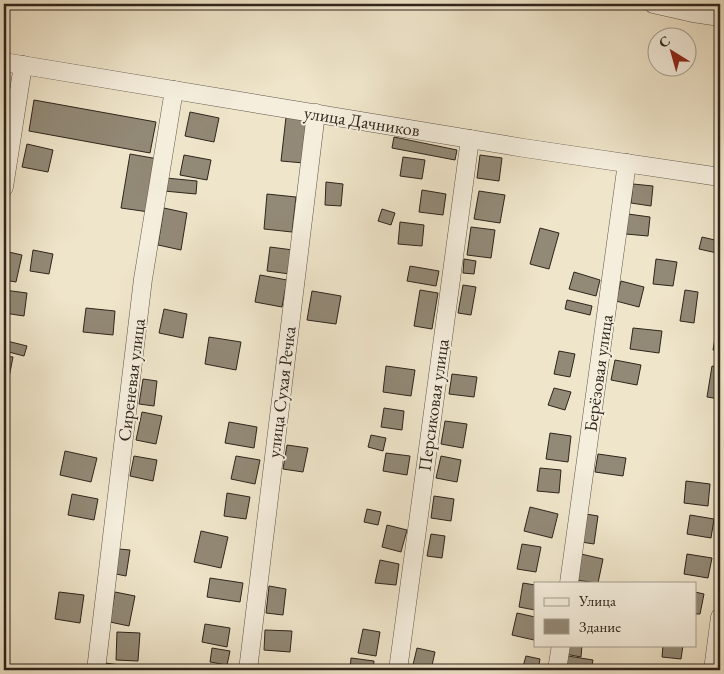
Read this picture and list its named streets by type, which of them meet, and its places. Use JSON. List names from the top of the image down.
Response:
{
  "streets": {
    "street": [
      "улица Дачников",
      "Берёзовая улица",
      "Сиреневая улица",
      "улица Сухая Речка",
      "Персиковая улица"
    ]
  },
  "crossings": [
    ["улица Дачников", "Берёзовая улица"],
    ["улица Дачников", "Сиреневая улица"],
    ["улица Дачников", "улица Сухая Речка"],
    ["улица Дачников", "Персиковая улица"]
  ],
  "legend": ["Улица", "Здание"],
  "north": "top left"
}
